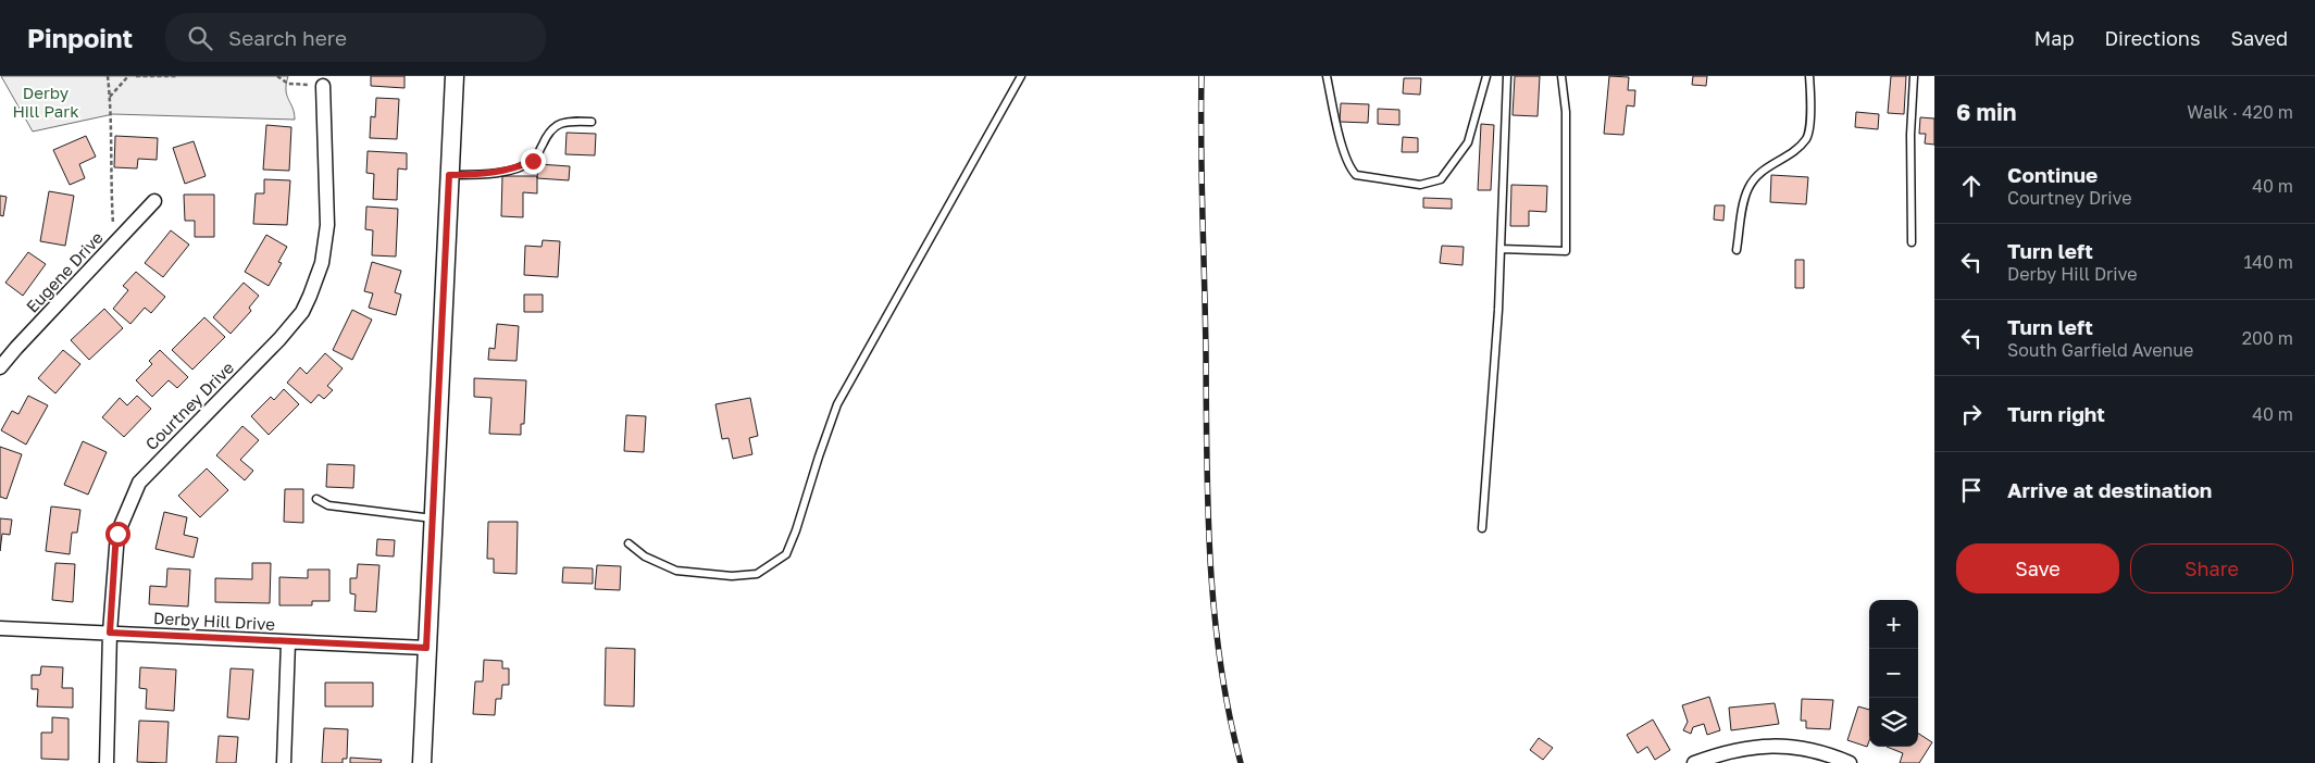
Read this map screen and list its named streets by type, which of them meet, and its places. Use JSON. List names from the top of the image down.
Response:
{
  "streets": {
    "street": ["Eugene Drive", "Courtney Drive", "Derby Hill Drive"]
  },
  "crossings": [
    ["Courtney Drive", "Derby Hill Drive"]
  ],
  "parks": ["Derby Hill Park"],
  "page": {
    "header": "Pinpoint",
    "search": "Search here",
    "nav": ["Map", "Directions", "Saved"],
    "heading": ["6 min", "Walk · 420 m"],
    "list": [
      ["Continue", "Courtney Drive", "40 m"],
      ["Turn left", "Derby Hill Drive", "140 m"],
      ["Turn left", "South Garfield Avenue", "200 m"],
      ["Turn right", "40 m"],
      "Arrive at destination"
    ],
    "buttons": ["Save", "Share"],
    "map_buttons": ["+", "−"]
  }
}
